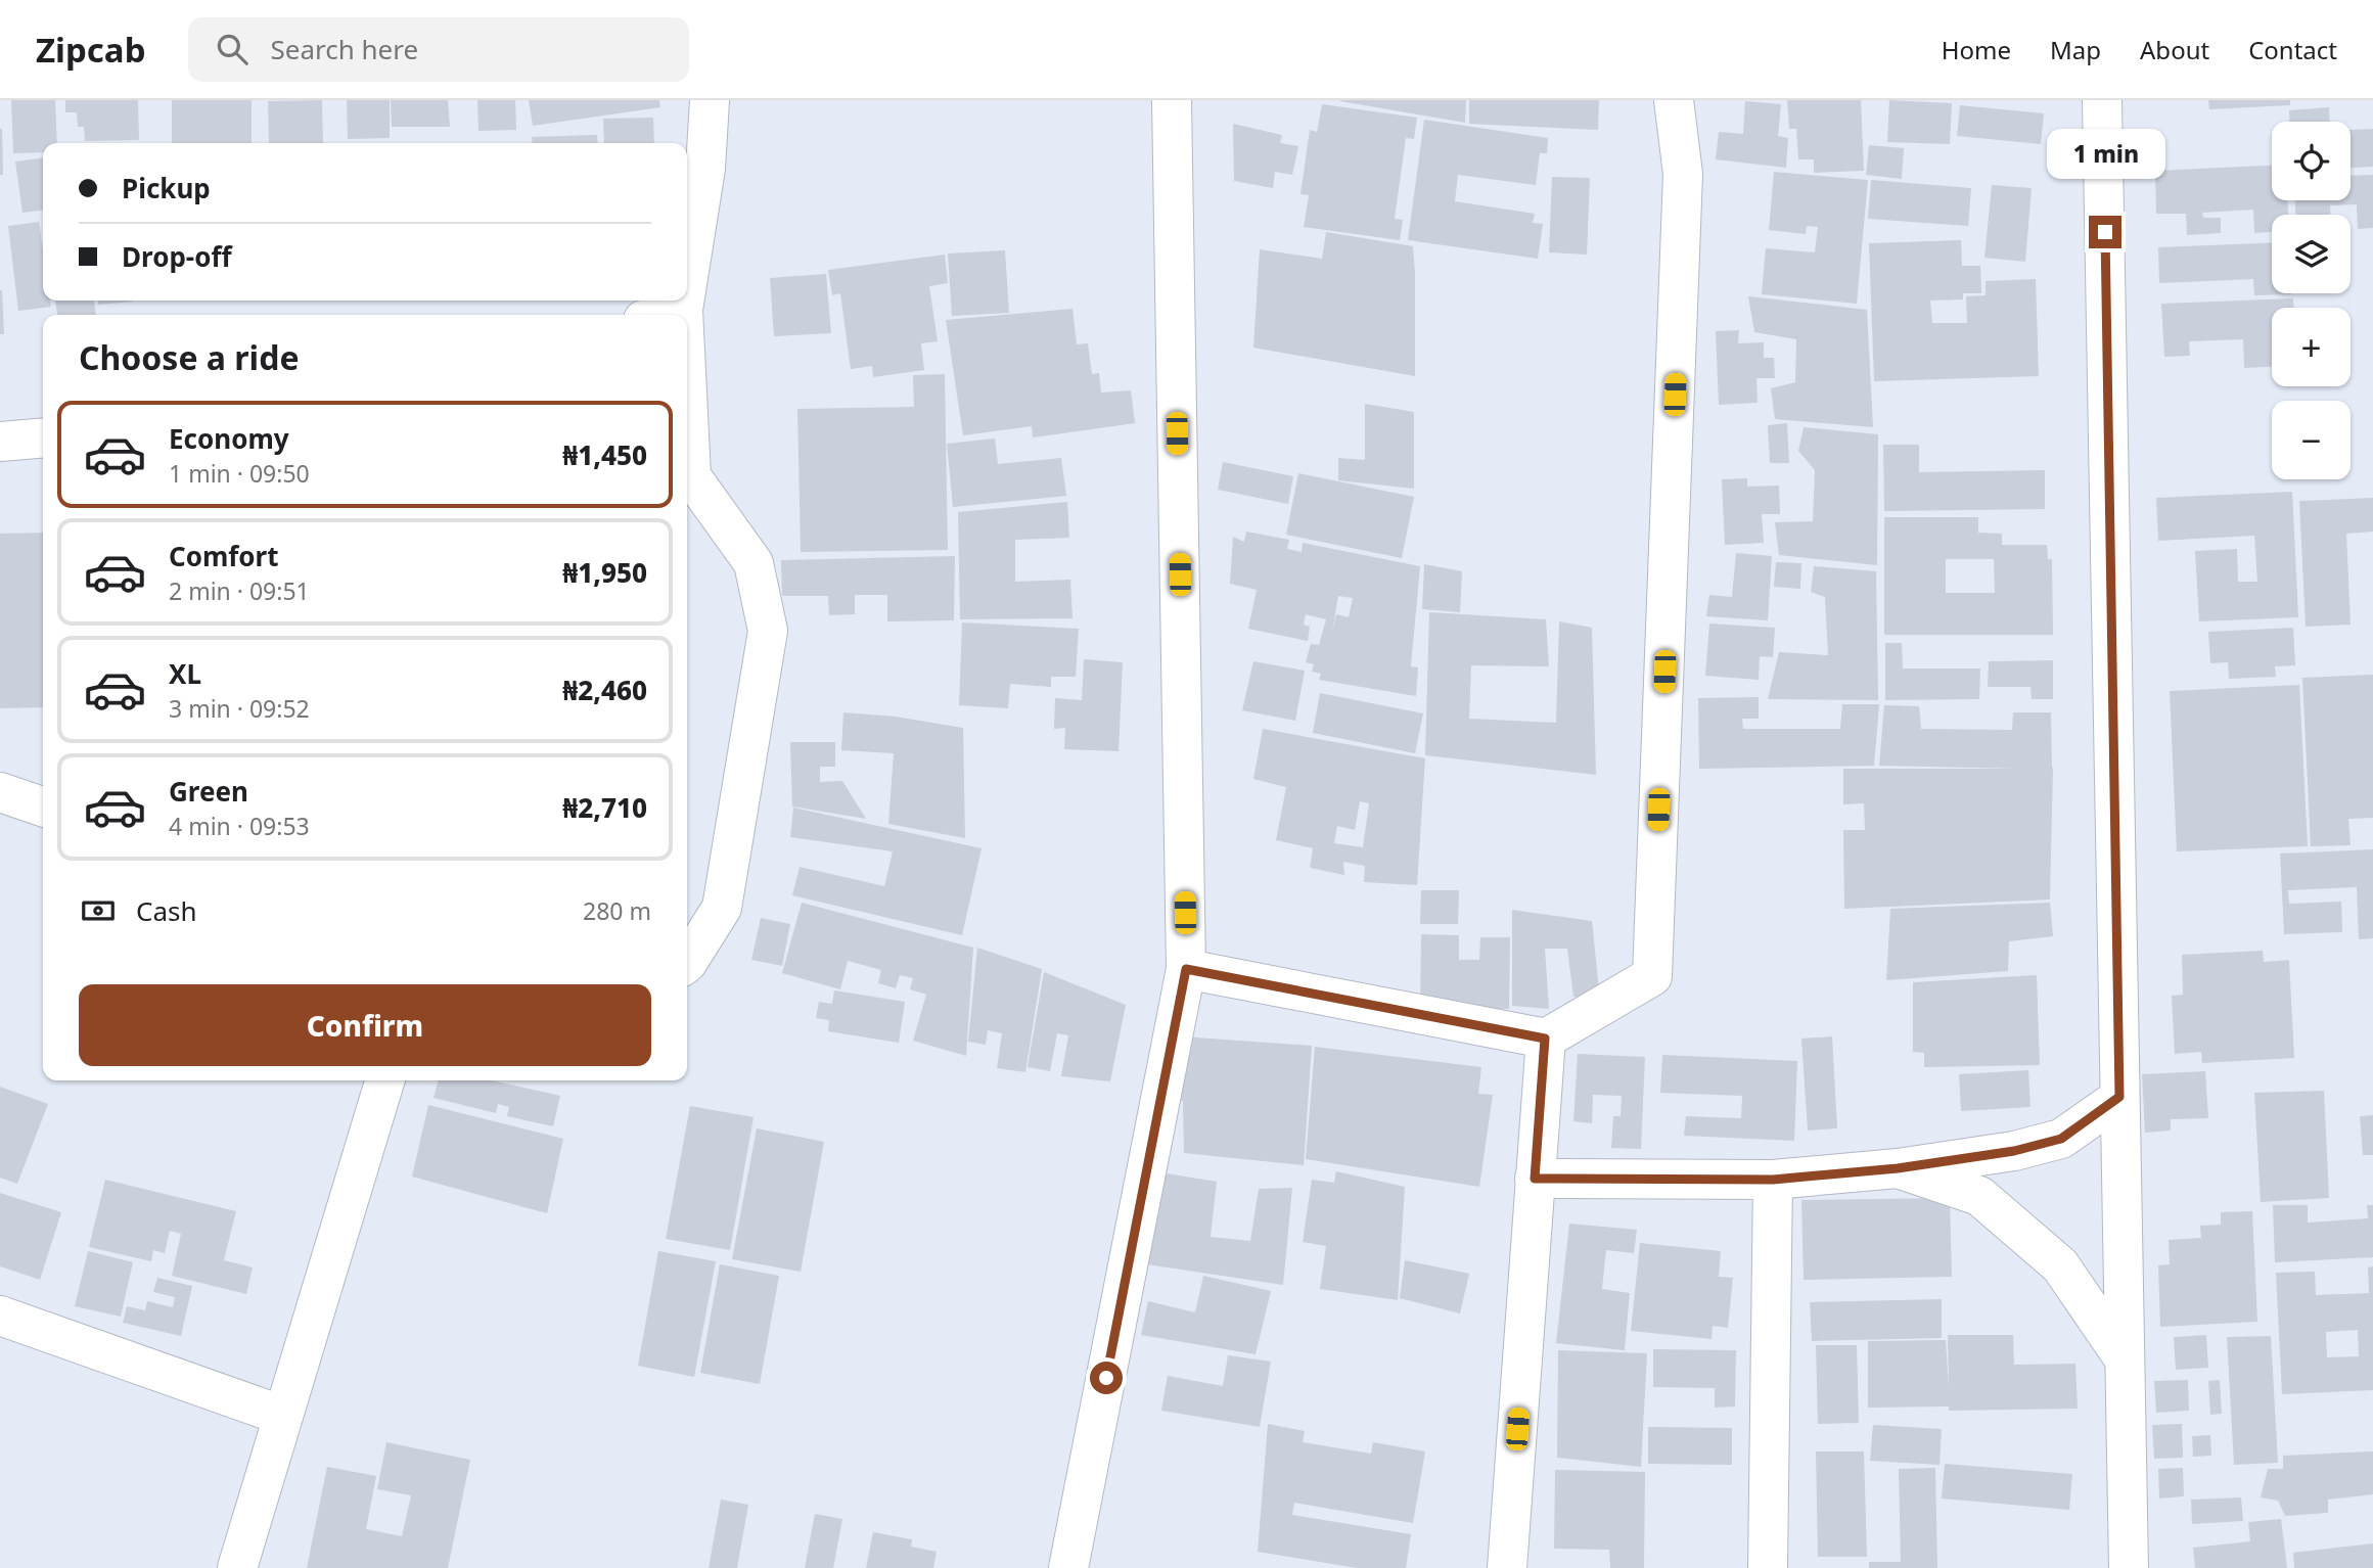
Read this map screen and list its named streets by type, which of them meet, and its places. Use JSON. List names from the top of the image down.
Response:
{
  "page": {
    "header": "Zipcab",
    "search": "Search here",
    "nav": [
      "Home",
      "Map",
      "About",
      "Contact"
    ],
    "map_buttons": ["+", "−"],
    "bubble": "1 min",
    "banner": ["Pickup", "Drop-off"],
    "heading": "Choose a ride",
    "list": [
      {
        "name": "Economy",
        "note": "1 min · 09:50",
        "value": "₦1,450"
      },
      {
        "name": "Comfort",
        "note": "2 min · 09:51",
        "value": "₦1,950"
      },
      {
        "name": "XL",
        "note": "3 min · 09:52",
        "value": "₦2,460"
      },
      {
        "name": "Green",
        "note": "4 min · 09:53",
        "value": "₦2,710"
      }
    ],
    "pay": ["Cash", "280 m"],
    "buttons": "Confirm"
  }
}
